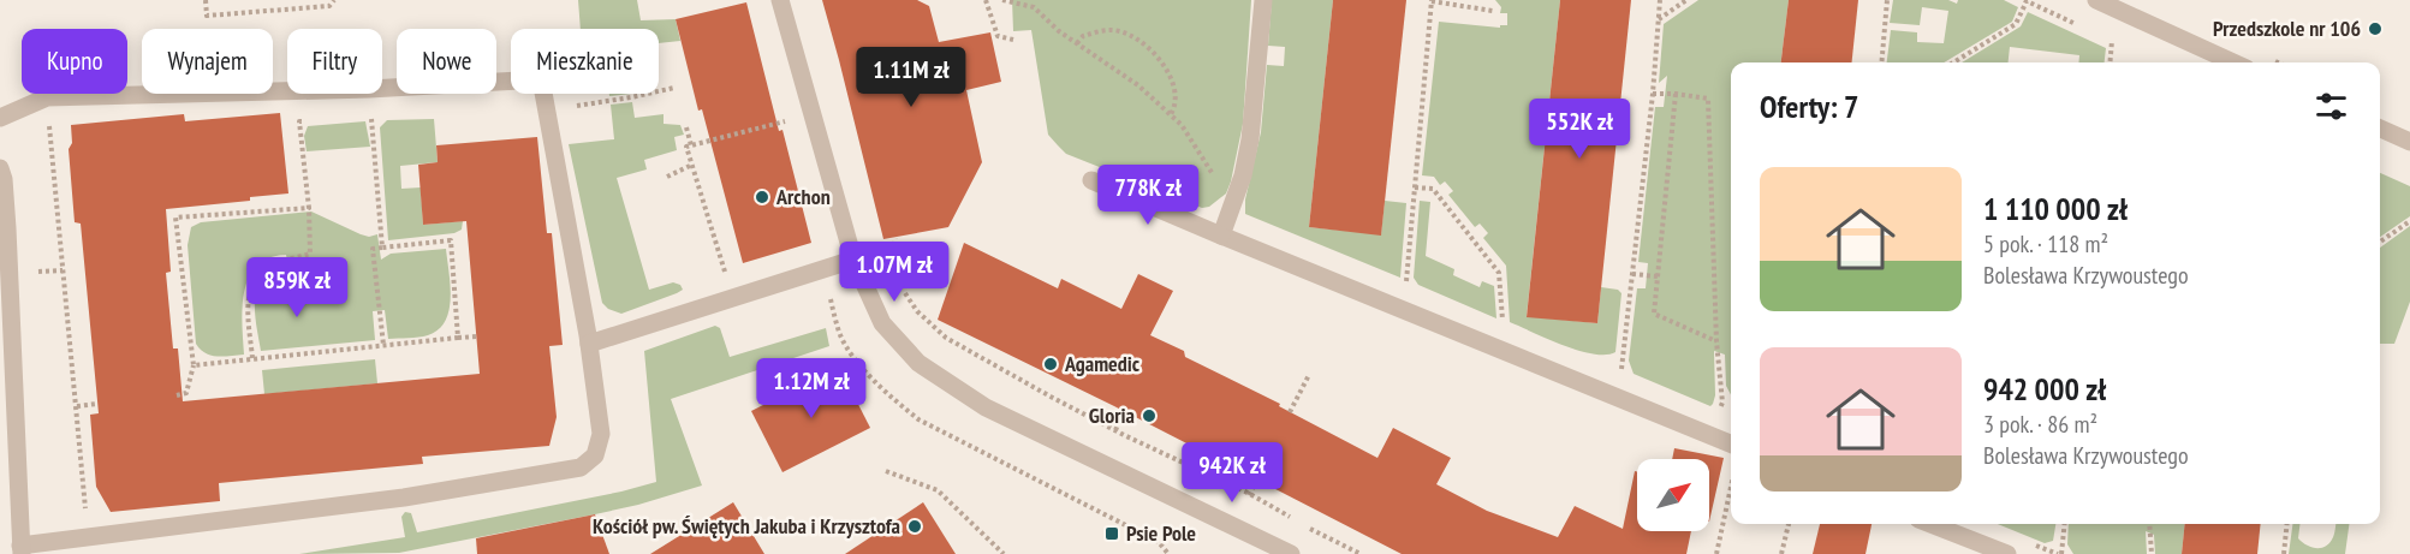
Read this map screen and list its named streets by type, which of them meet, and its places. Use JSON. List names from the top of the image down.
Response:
{
  "places": {
    "other": [
      "Przedszkole nr 106",
      "Archon",
      "Agamedic",
      "Gloria",
      "Kościół pw. Świętych Jakuba i Krzysztofa"
    ],
    "transit": ["Psie Pole"]
  },
  "north": "top right",
  "page": {
    "chip": [
      "Kupno",
      "Wynajem",
      "Filtry",
      "Nowe",
      "Mieszkanie"
    ],
    "price": [
      "1.11M zł",
      "552K zł",
      "778K zł",
      "1.07M zł",
      "859K zł",
      "1.12M zł",
      "942K zł"
    ],
    "heading": "Oferty: 7",
    "list": [
      {
        "name": "1 110 000 zł",
        "note": "5 pok. · 118 m² · Bolesława Krzywoustego"
      },
      {
        "name": "942 000 zł",
        "note": "3 pok. · 86 m² · Bolesława Krzywoustego"
      }
    ]
  }
}
